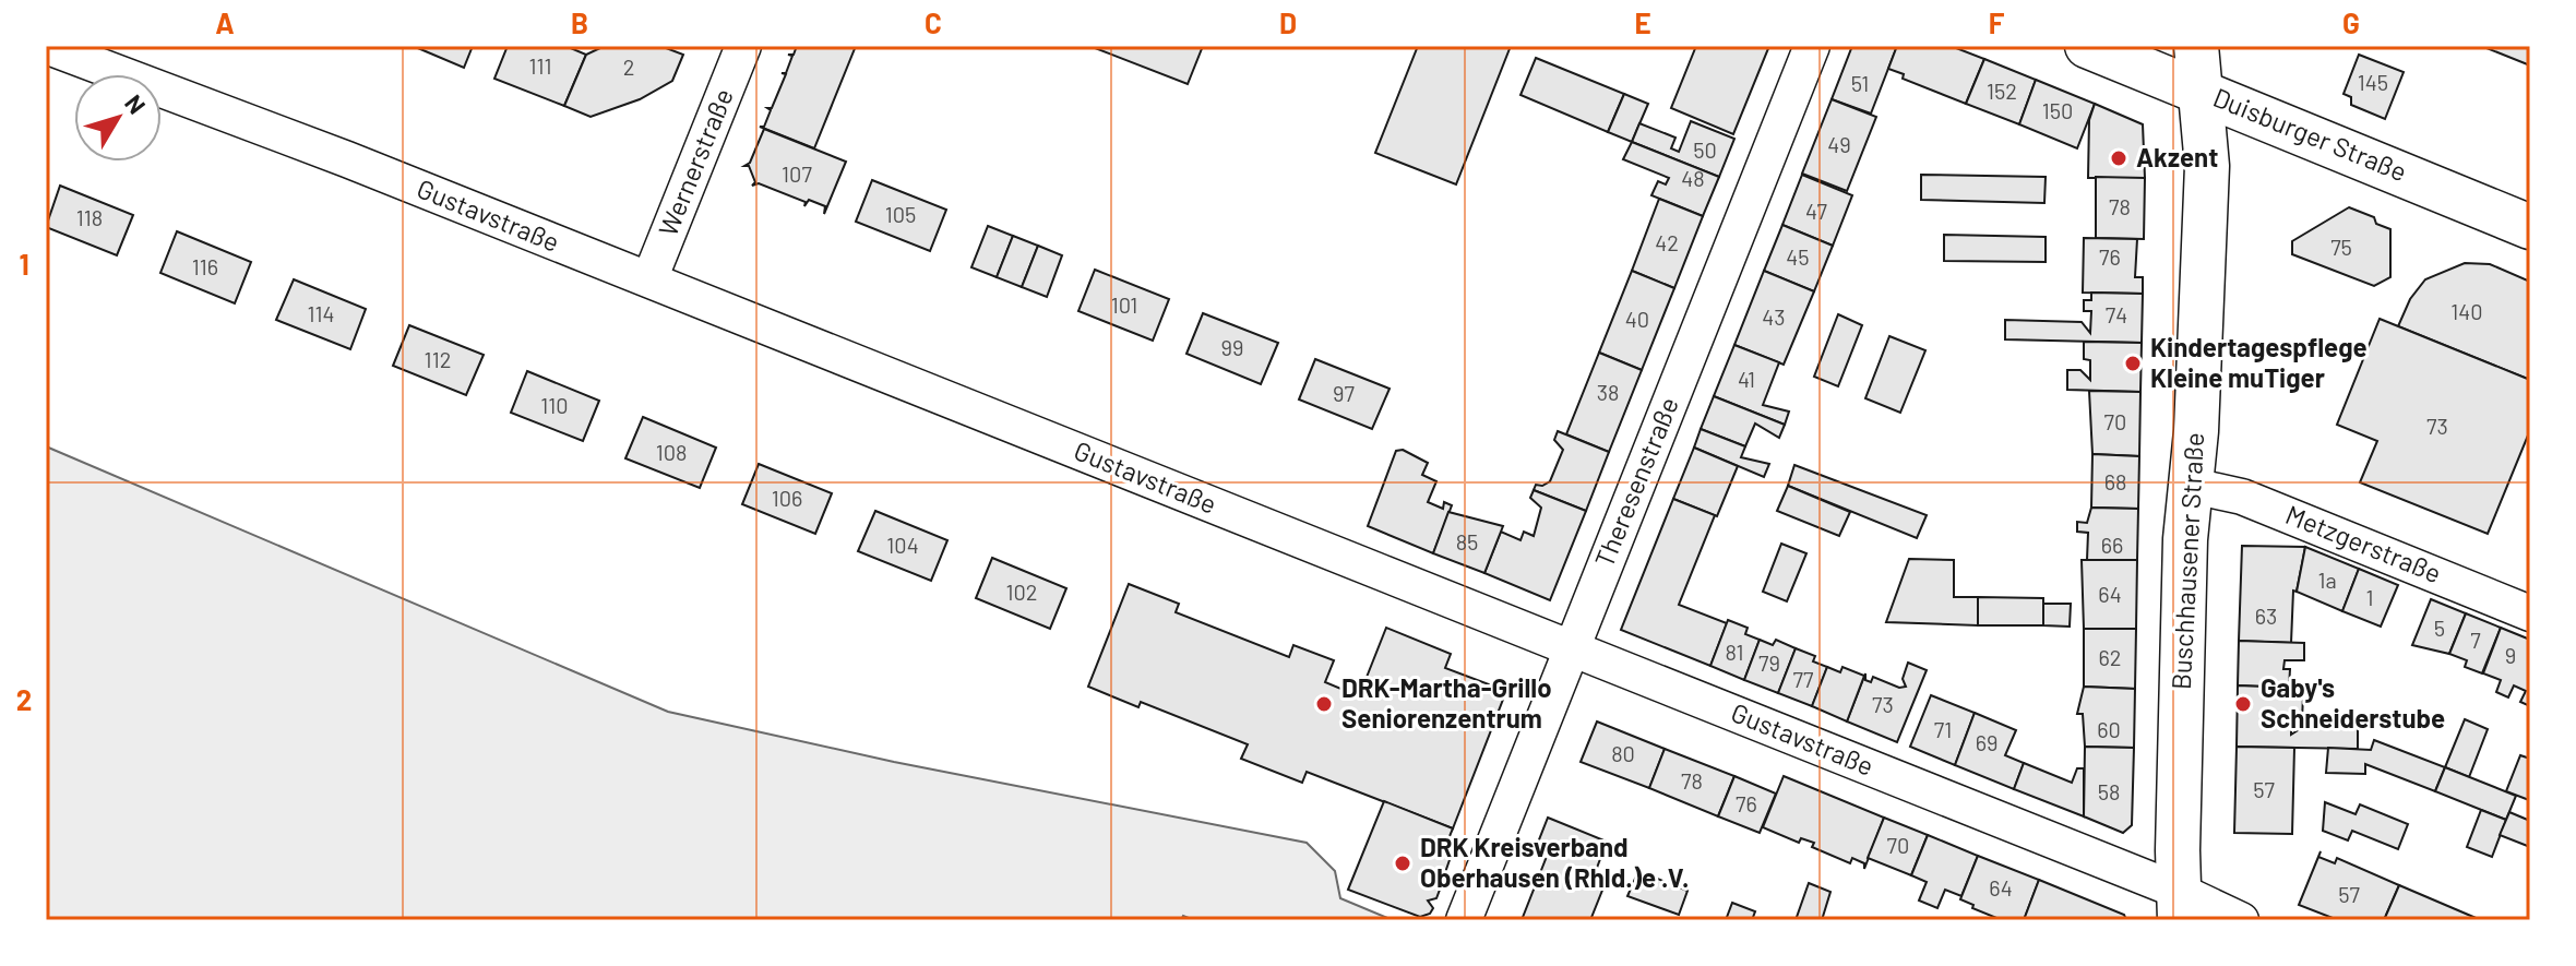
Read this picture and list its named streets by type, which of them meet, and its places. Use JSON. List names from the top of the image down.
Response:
{
  "streets": {
    "main road": ["Duisburger Straße", "Buschhausener Straße"],
    "street": [
      "Wernerstraße",
      "Gustavstraße",
      "Theresenstraße",
      "Metzgerstraße"
    ]
  },
  "crossings": [
    ["Duisburger Straße", "Buschhausener Straße"],
    ["Wernerstraße", "Gustavstraße"],
    ["Gustavstraße", "Theresenstraße"],
    ["Gustavstraße", "Buschhausener Straße"],
    ["Metzgerstraße", "Buschhausener Straße"]
  ],
  "places": [
    "Akzent",
    "Kindertagespflege Kleine muTiger",
    "DRK-Martha-Grillo Seniorenzentrum",
    "Gaby's Schneiderstube",
    "DRK Kreisverband Oberhausen (Rhld.)e .V."
  ],
  "house_numbers": [
    "111",
    "2",
    "145",
    "51",
    "152",
    "150",
    "49",
    "50",
    "107",
    "48",
    "78",
    "47",
    "105",
    "118",
    "42",
    "75",
    "45",
    "76",
    "116",
    "101",
    "140",
    "114",
    "74",
    "43",
    "40",
    "99",
    "112",
    "41",
    "38",
    "97",
    "110",
    "70",
    "73",
    "108",
    "68",
    "106",
    "85",
    "104",
    "66",
    "1a",
    "102",
    "64",
    "1",
    "63",
    "5",
    "7",
    "81",
    "9",
    "62",
    "79",
    "77",
    "73",
    "71",
    "60",
    "69",
    "80",
    "78",
    "57",
    "58",
    "76",
    "70",
    "64",
    "57"
  ],
  "north": "top right",
  "grid": {
    "columns": [
      "A",
      "B",
      "C",
      "D",
      "E",
      "F",
      "G"
    ],
    "rows": ["1", "2"]
  }
}
